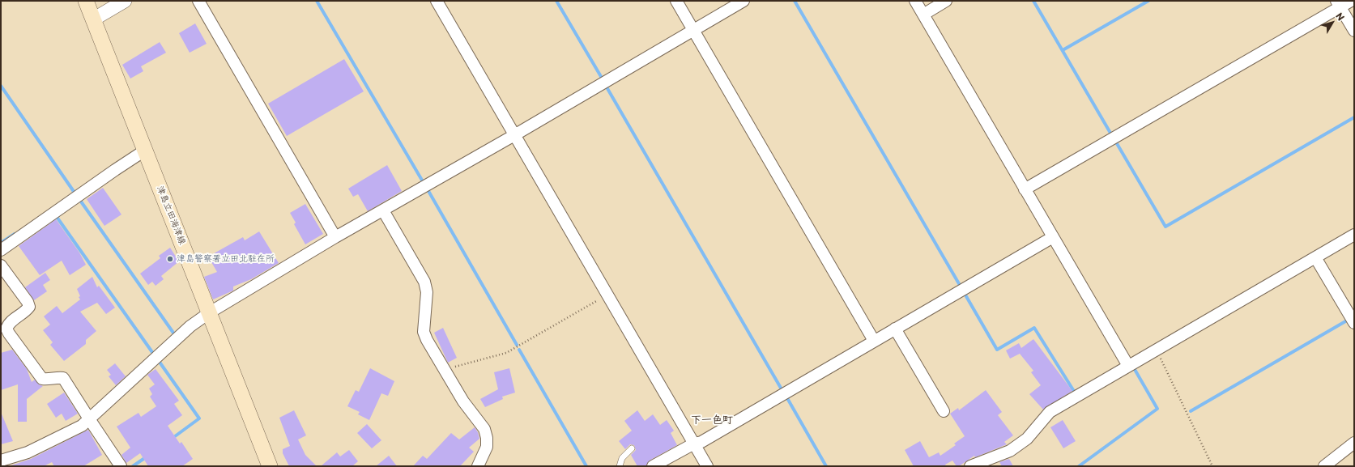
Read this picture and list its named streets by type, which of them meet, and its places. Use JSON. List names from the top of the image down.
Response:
{
  "streets": {
    "main road": ["津島立田海津線"]
  },
  "districts": ["下一色町"],
  "places": ["津島警察署立田北駐在所"],
  "north": "top right"
}
